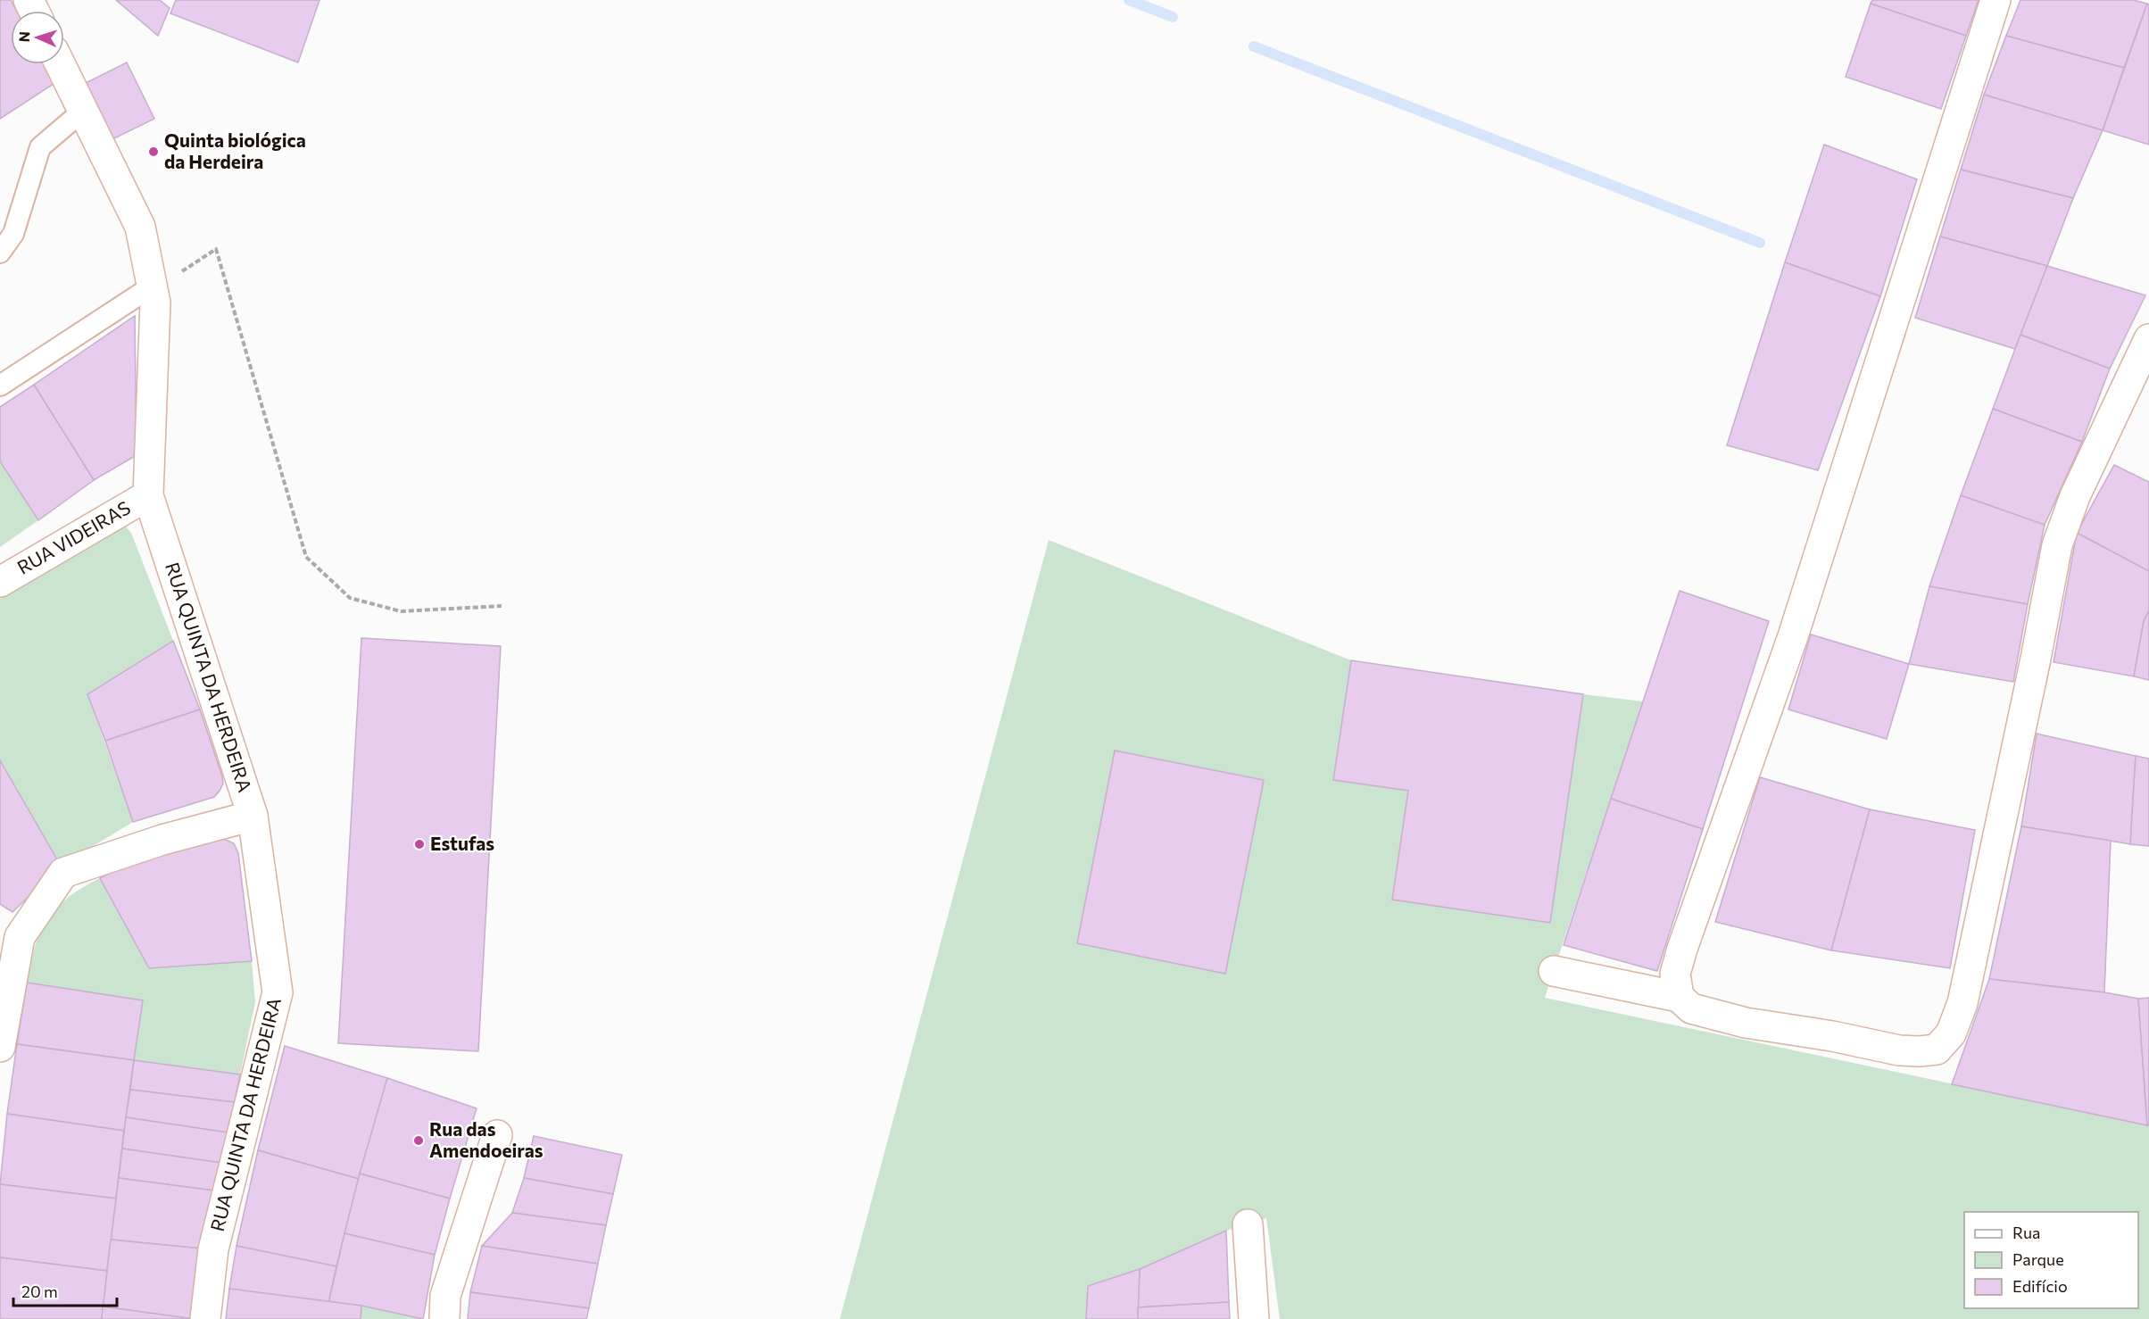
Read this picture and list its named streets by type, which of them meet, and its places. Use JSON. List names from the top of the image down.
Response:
{
  "streets": {
    "street": ["RUA VIDEIRAS", "RUA QUINTA DA HERDEIRA"]
  },
  "crossings": [
    ["RUA VIDEIRAS", "RUA QUINTA DA HERDEIRA"]
  ],
  "places": ["Quinta biológica da Herdeira", "Estufas", "Rua das Amendoeiras"],
  "legend": ["Rua", "Parque", "Edifício"],
  "scale_bar": "20 m",
  "north": "left"
}
